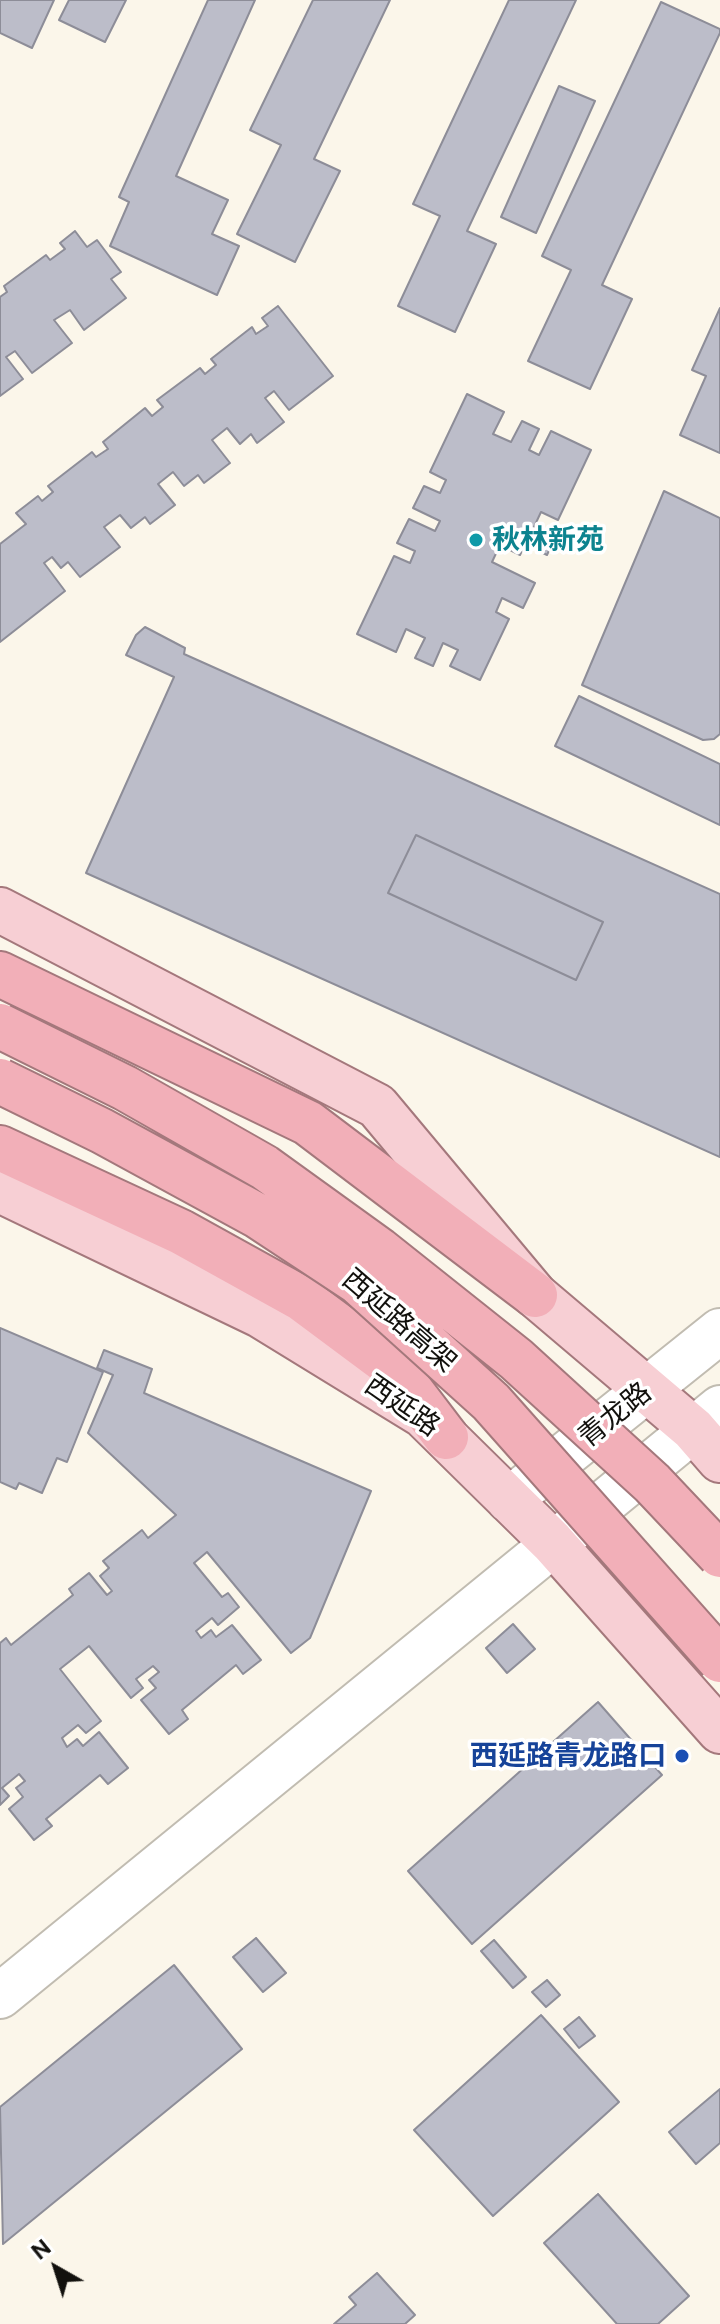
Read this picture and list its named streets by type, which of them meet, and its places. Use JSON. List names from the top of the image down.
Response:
{
  "streets": {
    "highway": ["西延路高架"],
    "main road": ["西延路"],
    "street": ["青龙路"]
  },
  "crossings": [
    ["西延路", "青龙路"]
  ],
  "places": ["秋林新苑", "西延路青龙路口"],
  "north": "top left"
}
